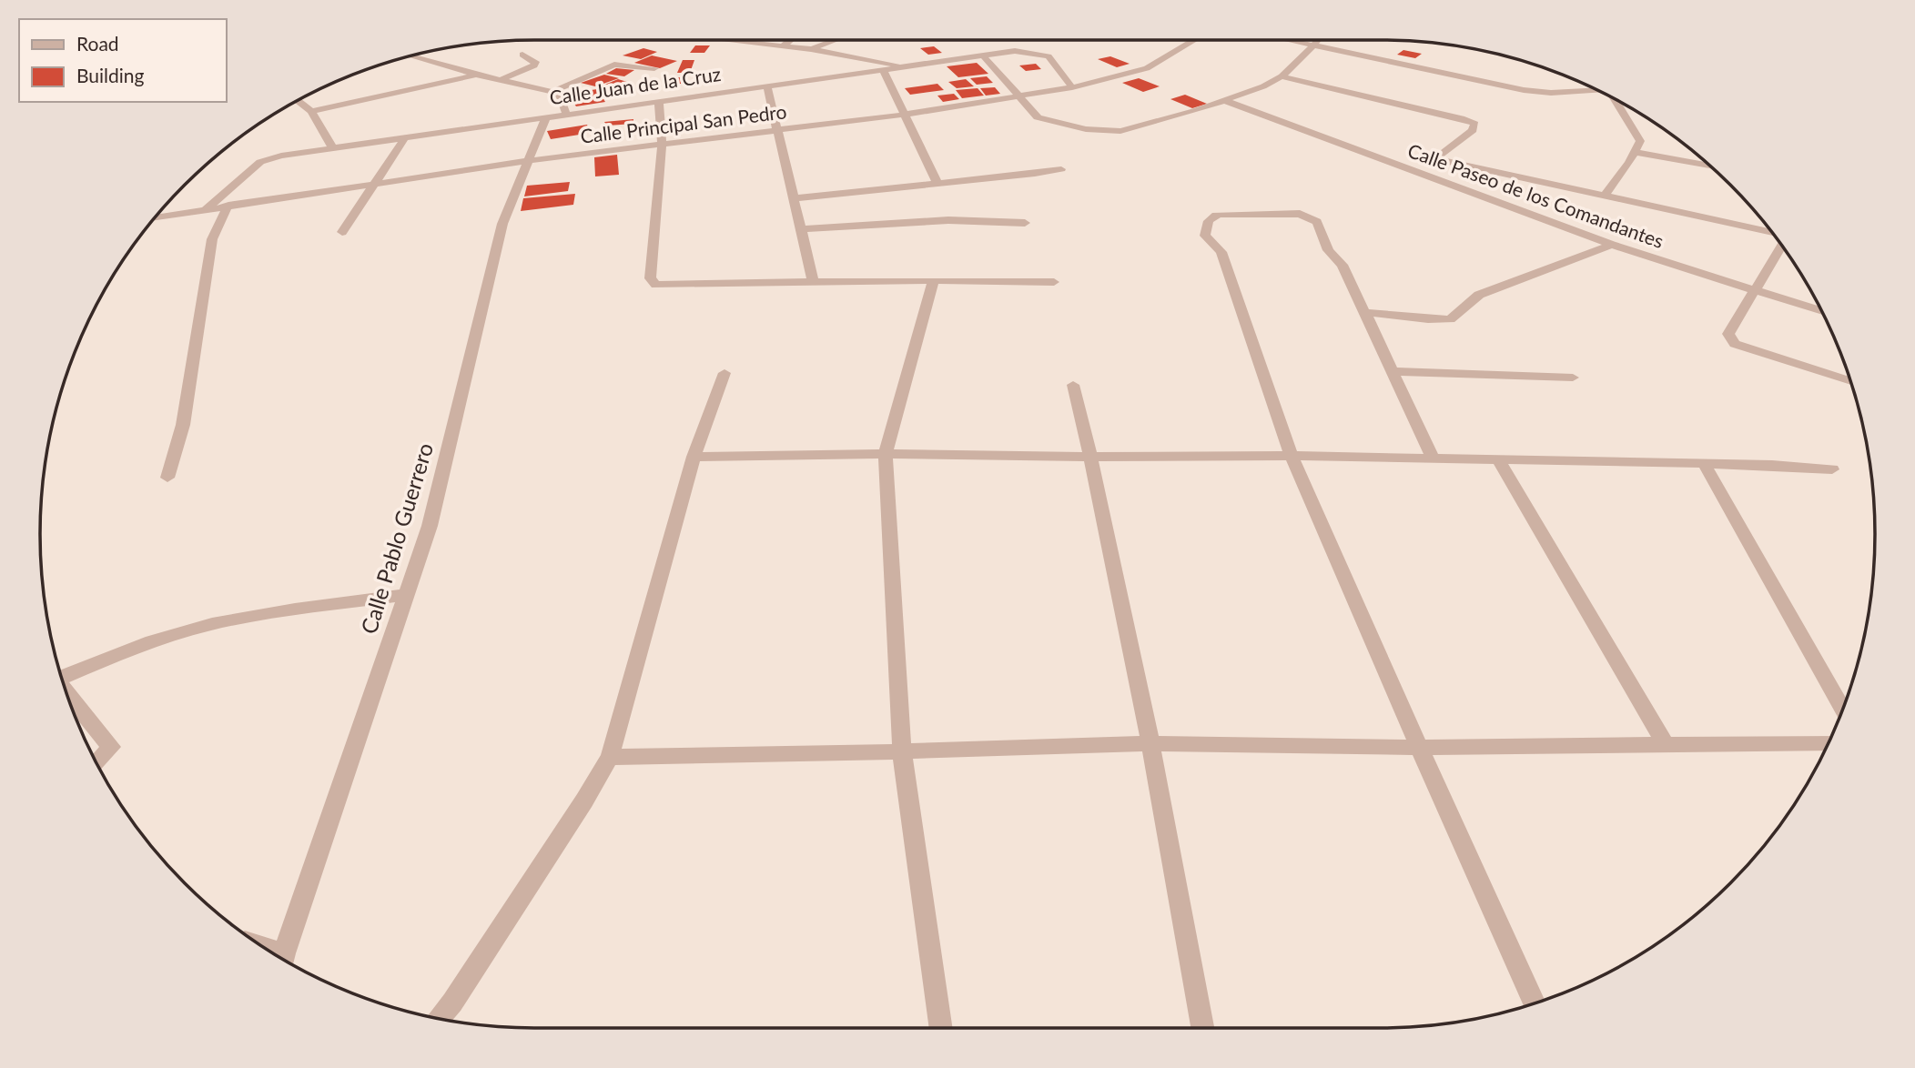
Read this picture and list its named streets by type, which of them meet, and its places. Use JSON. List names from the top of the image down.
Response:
{
  "streets": {
    "street": [
      "Calle Juan de la Cruz",
      "Calle Principal San Pedro",
      "Calle Paseo de los Comandantes",
      "Calle Pablo Guerrero"
    ]
  },
  "crossings": [
    ["Calle Juan de la Cruz", "Calle Principal San Pedro"],
    ["Calle Juan de la Cruz", "Calle Pablo Guerrero"],
    ["Calle Principal San Pedro", "Calle Pablo Guerrero"]
  ],
  "legend": ["Road", "Building"]
}
